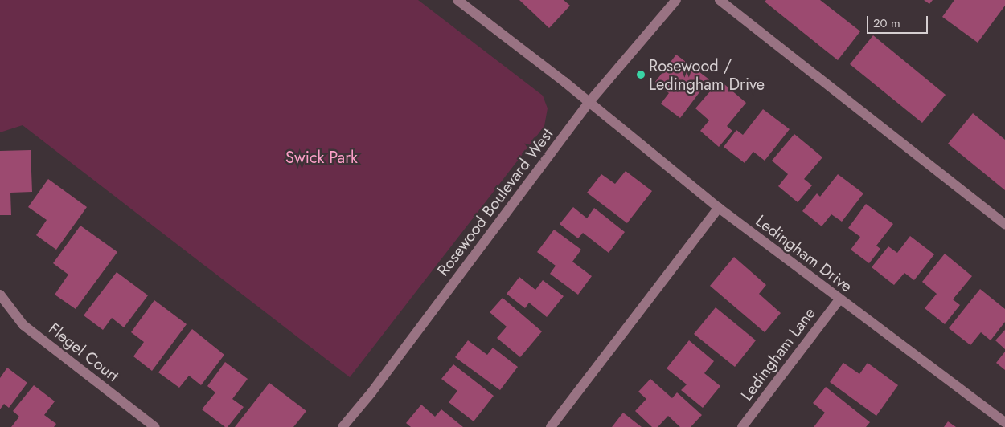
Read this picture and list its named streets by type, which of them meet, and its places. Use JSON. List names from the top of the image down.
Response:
{
  "streets": {
    "street": [
      "Rosewood Boulevard West",
      "Ledingham Drive",
      "Flegel Court",
      "Ledingham Lane"
    ]
  },
  "crossings": [
    ["Rosewood Boulevard West", "Ledingham Drive"],
    ["Ledingham Drive", "Ledingham Lane"]
  ],
  "parks": ["Swick Park"],
  "places": ["Rosewood / Ledingham Drive"],
  "scale_bar": "20 m"
}
